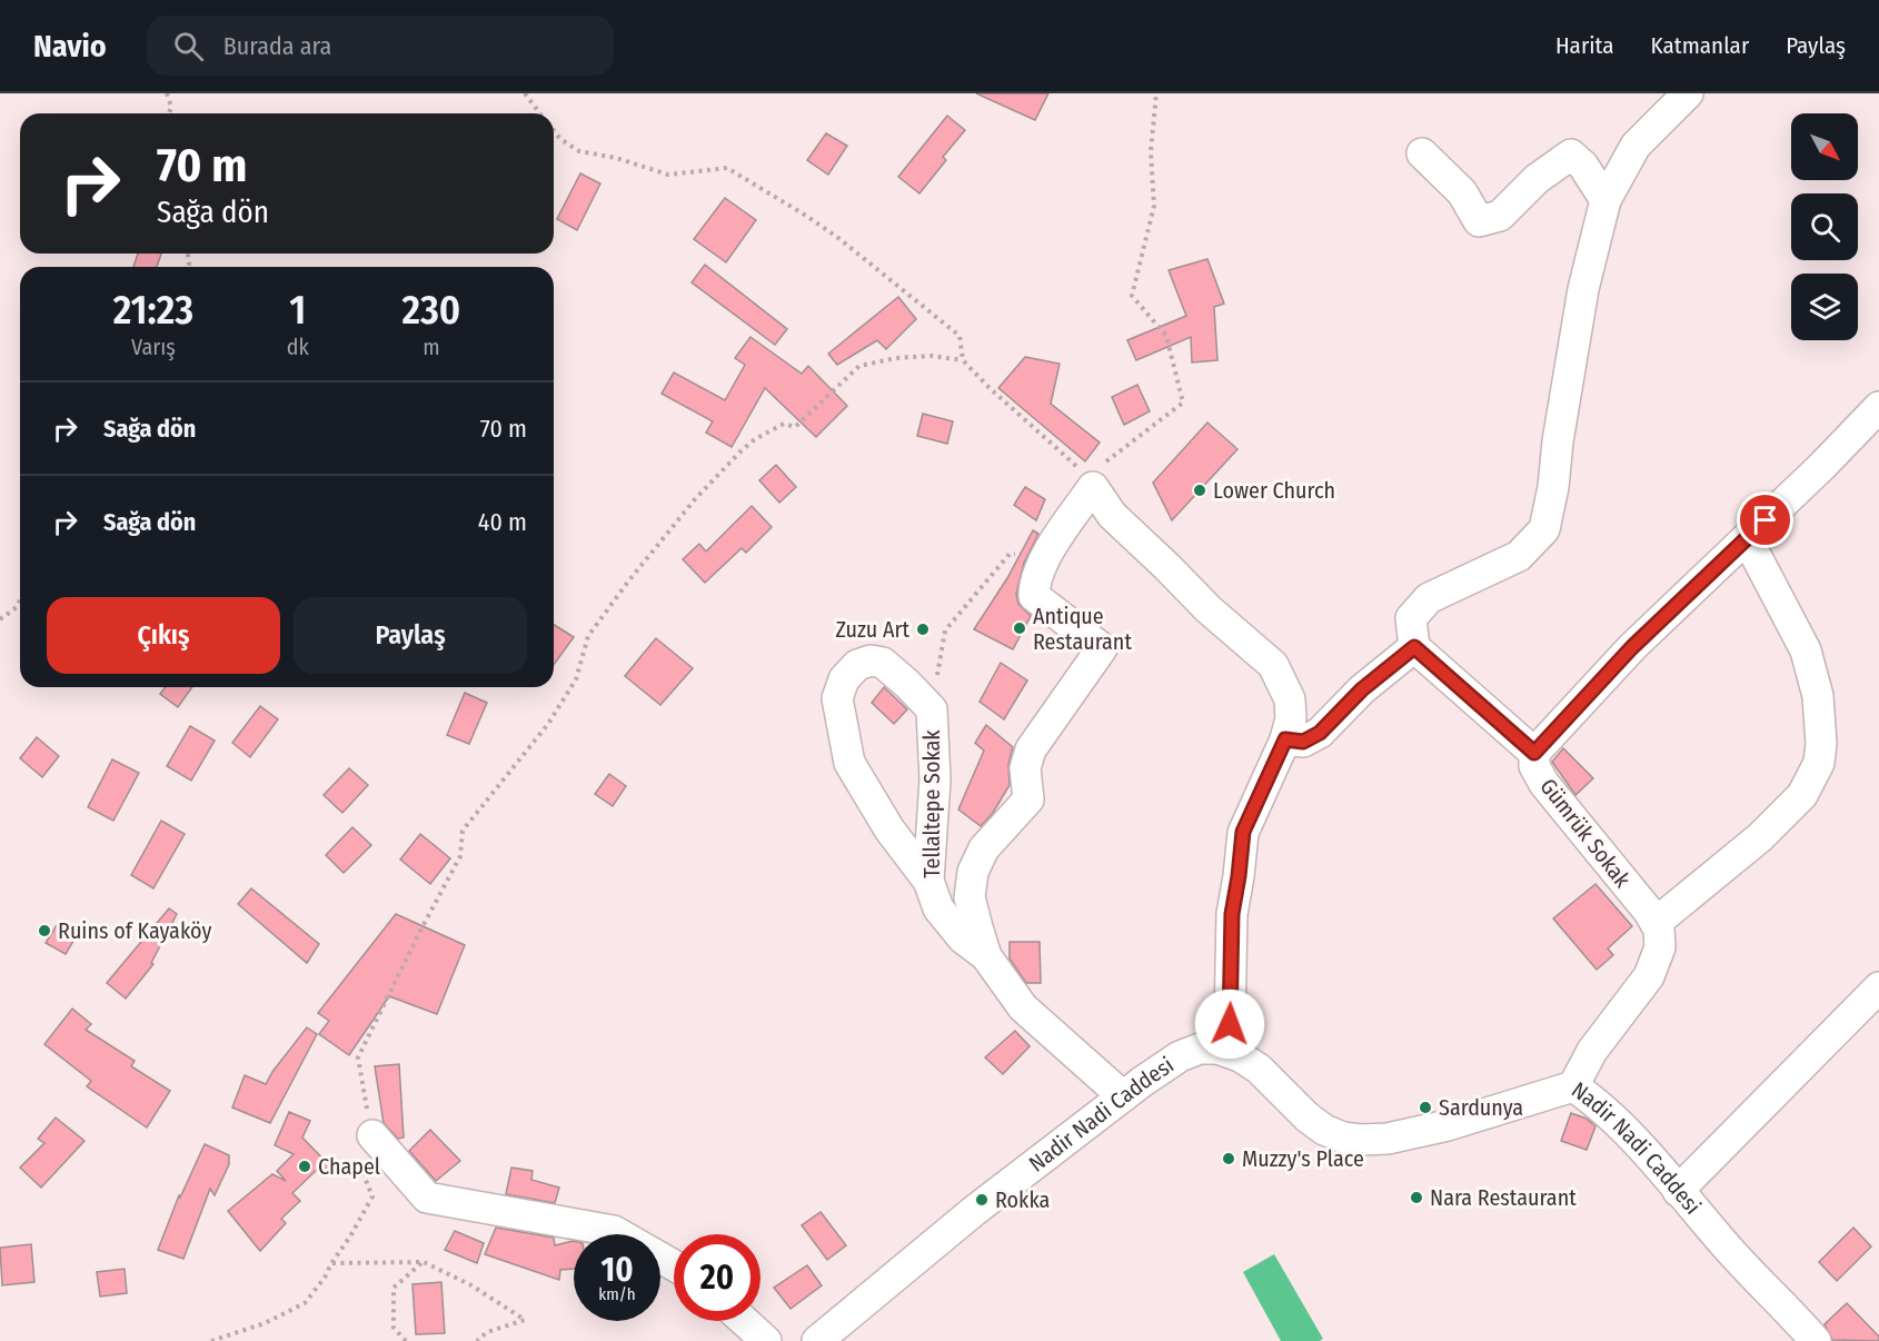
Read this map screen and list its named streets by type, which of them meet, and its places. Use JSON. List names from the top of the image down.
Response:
{
  "streets": {
    "street": ["Tellaltepe Sokak", "Gümrük Sokak", "Nadir Nadi Caddesi"]
  },
  "places": [
    "Lower Church",
    "Antique Restaurant",
    "Zuzu Art",
    "Ruins of Kayaköy",
    "Sardunya",
    "Muzzy's Place",
    "Chapel",
    "Nara Restaurant",
    "Rokka"
  ],
  "north": "bottom right",
  "page": {
    "header": "Navio",
    "search": "Burada ara",
    "nav": ["Harita", "Katmanlar", "Paylaş"],
    "turn": ["70 m", "Sağa dön"],
    "eta": [
      "21:23",
      "Varış",
      "1",
      "dk",
      "230",
      "m"
    ],
    "list": [
      {
        "name": "Sağa dön",
        "value": "70 m"
      },
      {
        "name": "Sağa dön",
        "value": "40 m"
      }
    ],
    "buttons": ["Çıkış", "Paylaş"],
    "speed": "10 km/h",
    "limit": "20"
  }
}
